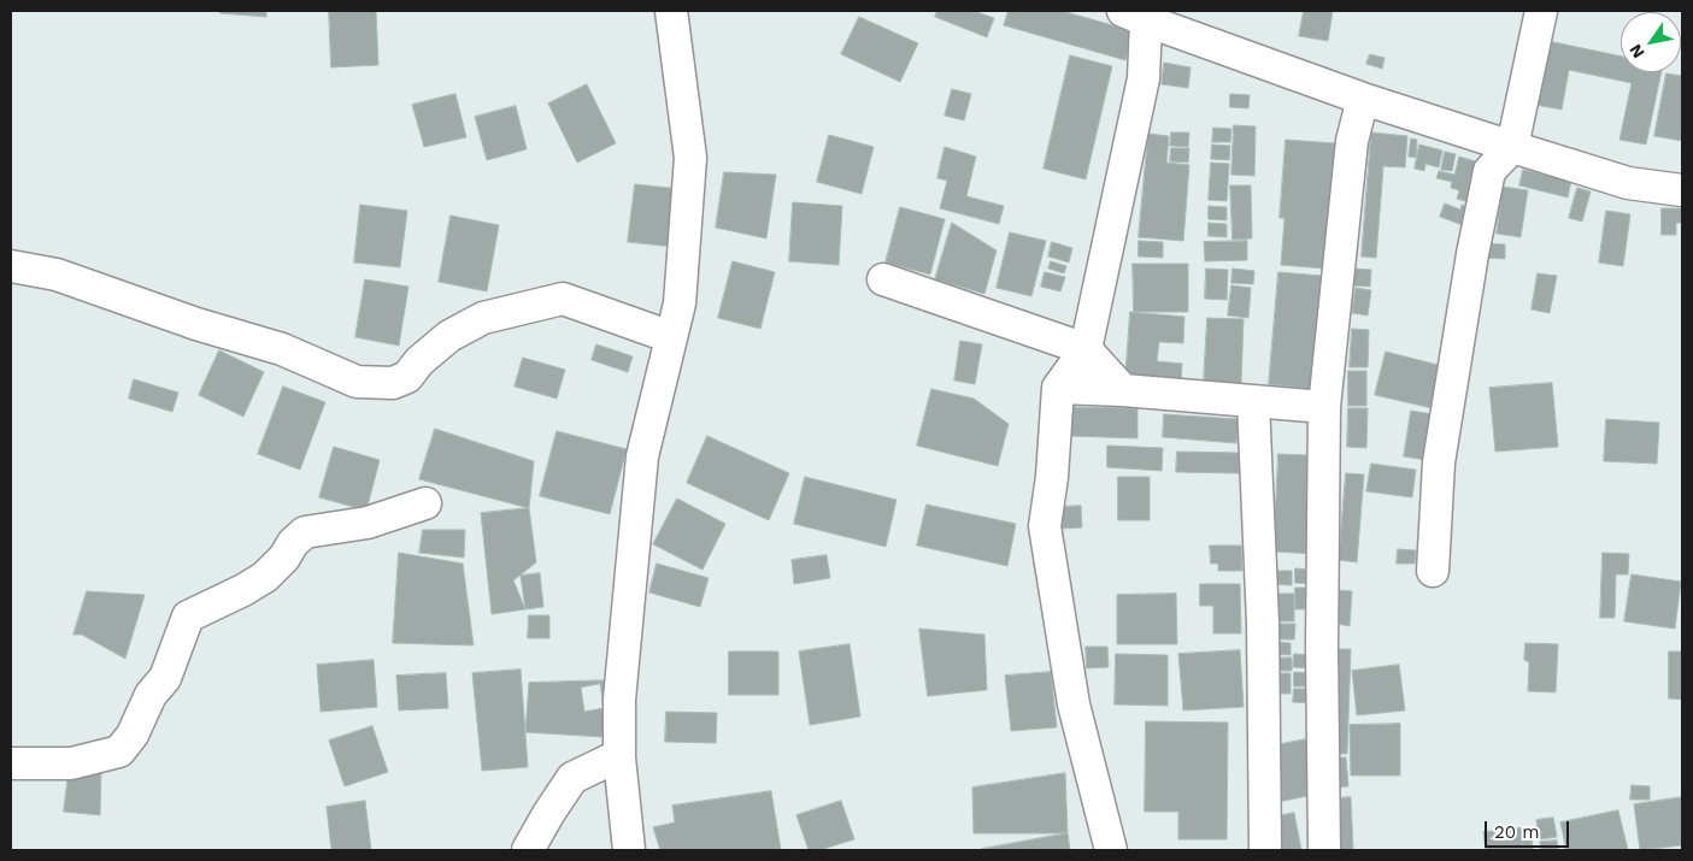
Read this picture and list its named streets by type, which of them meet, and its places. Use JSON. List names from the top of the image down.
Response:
{
  "scale_bar": "20 m",
  "north": "bottom left"
}
